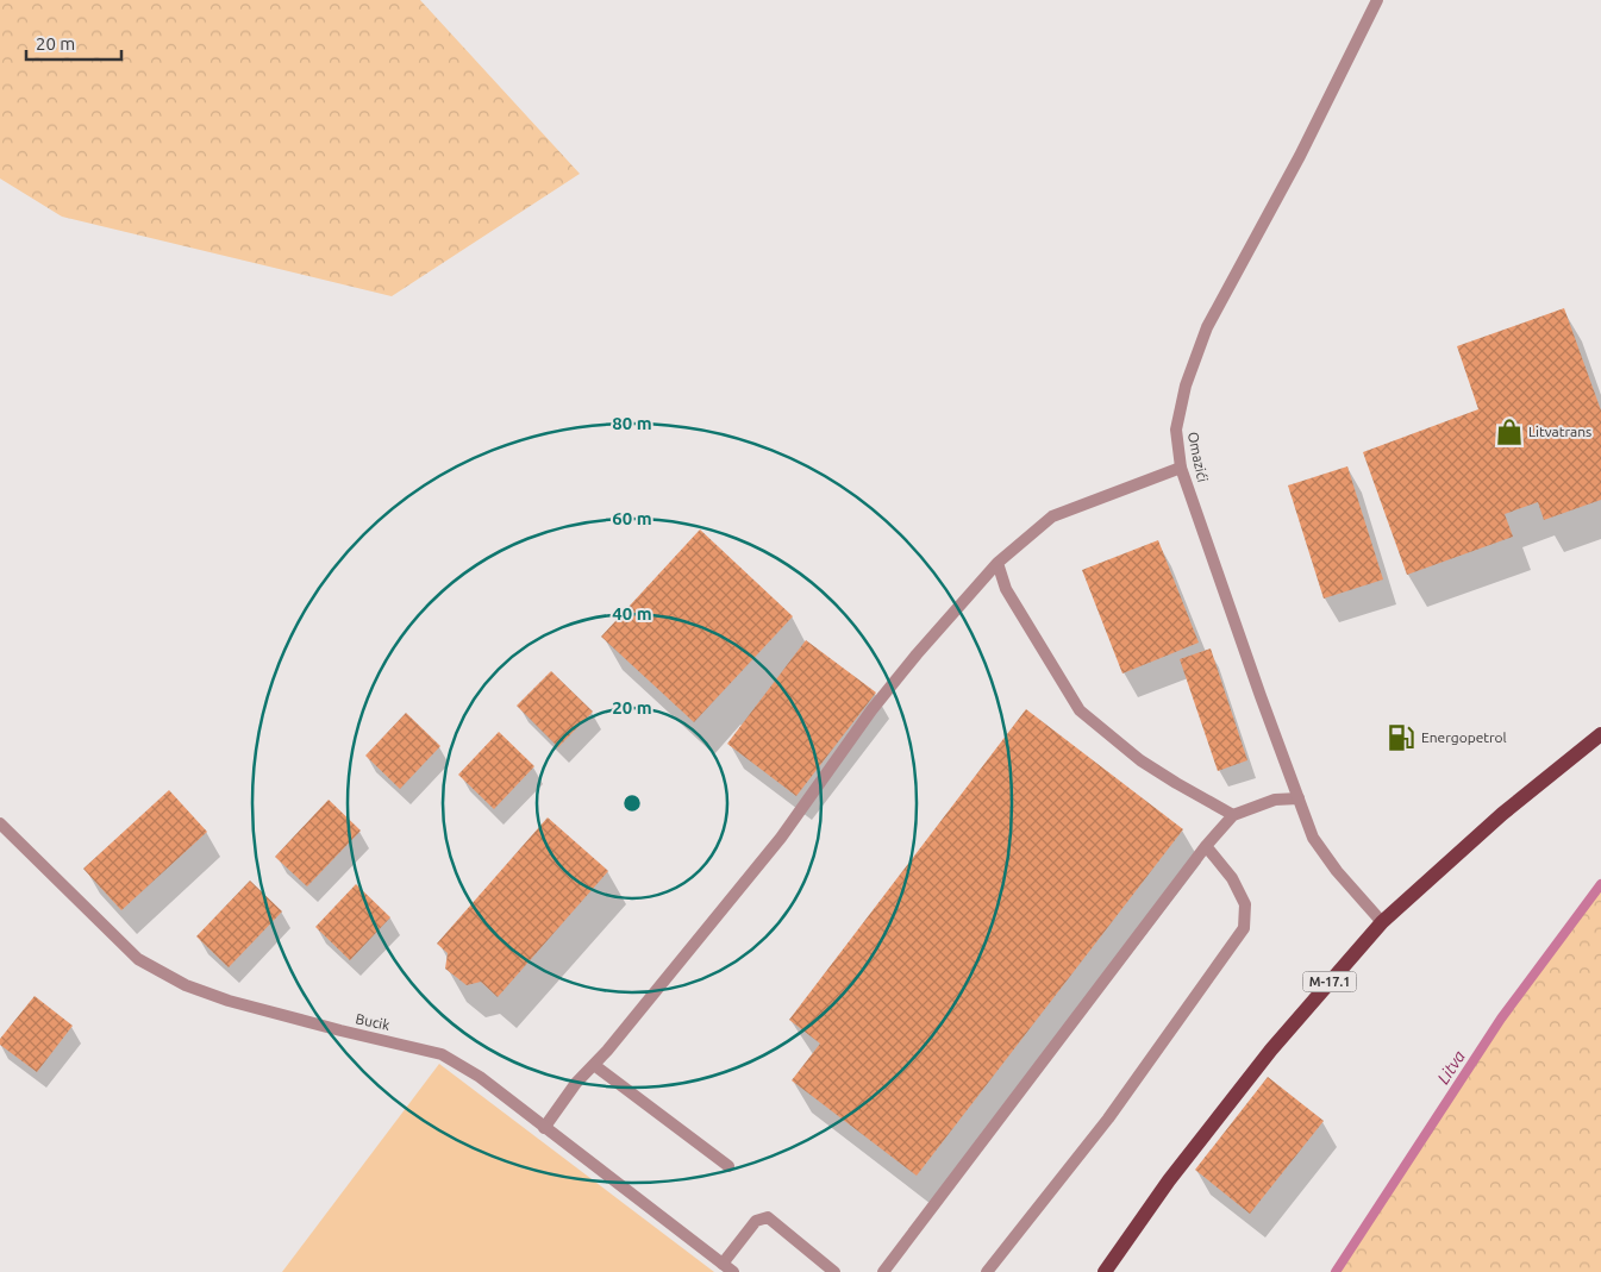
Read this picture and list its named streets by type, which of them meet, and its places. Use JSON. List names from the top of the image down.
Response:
{
  "streets": {
    "main road": ["M-17.1"],
    "street": ["Omazići", "Bucik"]
  },
  "crossings": [
    ["Omazići", "M-17.1"]
  ],
  "water": ["Litva"],
  "places": {
    "shop": ["Litvatrans"],
    "fuel station": ["Energopetrol"]
  },
  "scale_bar": "20 m",
  "rings": [
    "80 m",
    "60 m",
    "40 m",
    "20 m"
  ]
}
